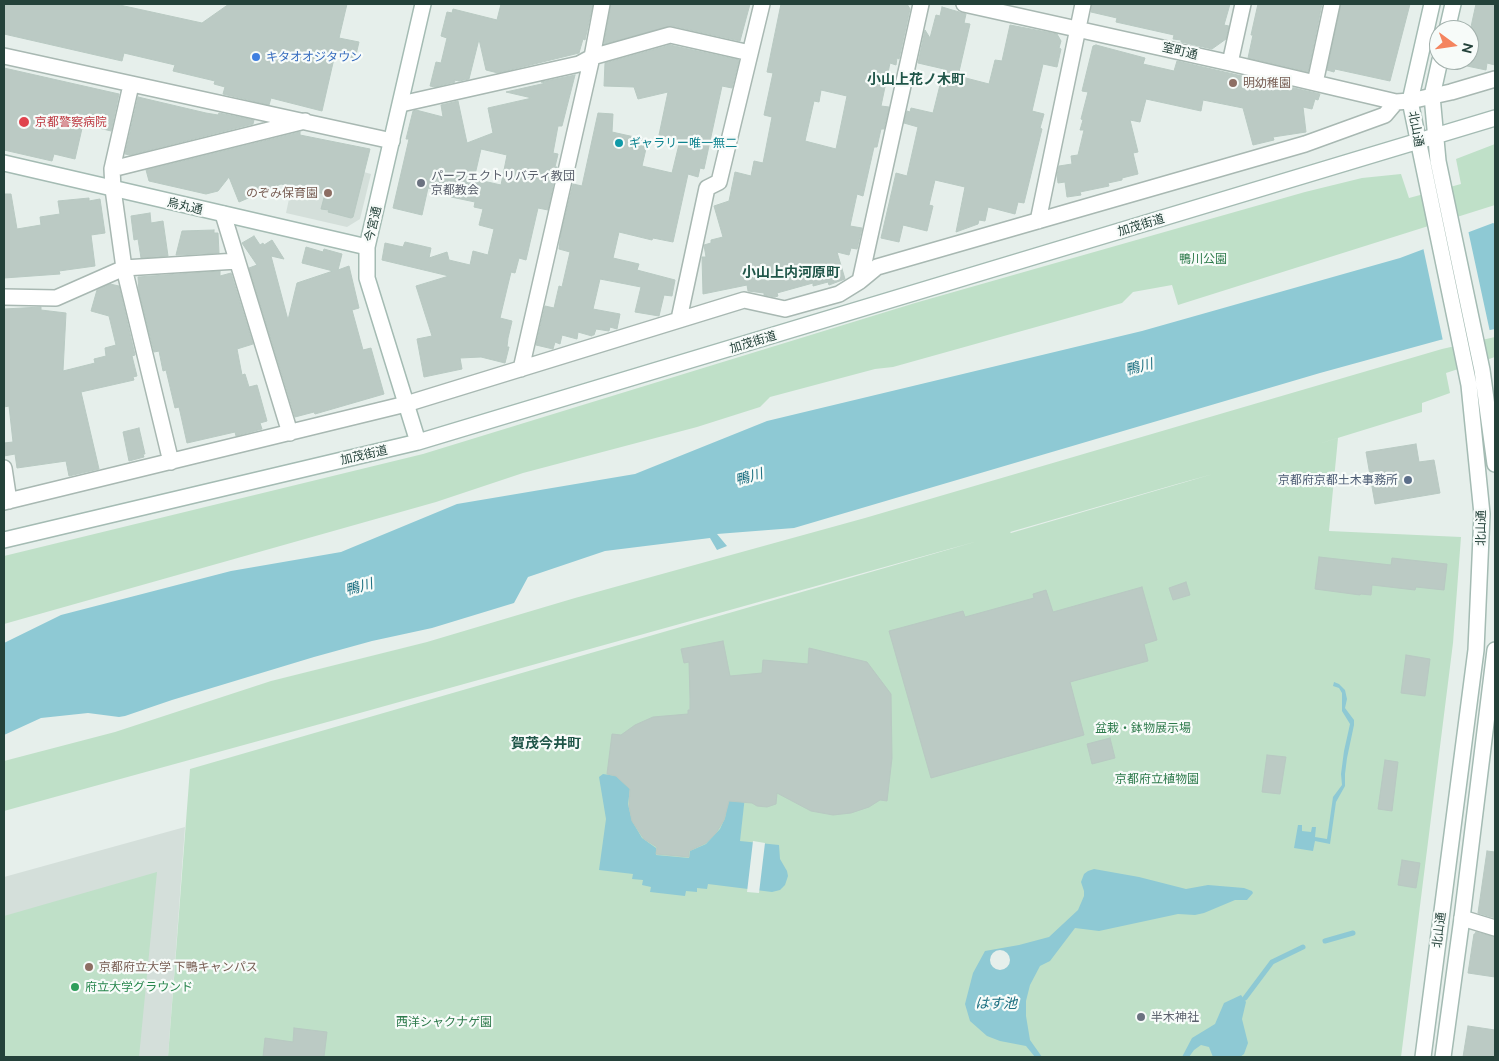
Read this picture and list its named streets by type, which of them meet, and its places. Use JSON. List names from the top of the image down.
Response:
{
  "streets": {
    "street": [
      "室町通",
      "北山通",
      "烏丸通",
      "今宮通",
      "加茂街道"
    ]
  },
  "crossings": [
    ["室町通", "北山通"],
    ["北山通", "加茂街道"],
    ["烏丸通", "今宮通"],
    ["今宮通", "加茂街道"]
  ],
  "districts": ["小山上花ノ木町", "小山上内河原町", "賀茂今井町"],
  "water": ["鴨川", "はす池"],
  "parks": [
    "鴨川公園",
    "盆栽・鉢物展示場",
    "京都府立植物園",
    "西洋シャクナゲ園"
  ],
  "places": [
    "キタオオジタウン",
    "明幼稚園",
    "京都警察病院",
    "ギャラリー唯一無二",
    "パーフェクトリバティ教団 京都教会",
    "のぞみ保育園",
    "京都府京都土木事務所",
    "京都府立大学 下鴨キャンパス",
    "府立大学グラウンド",
    "半木神社"
  ],
  "north": "right"
}
